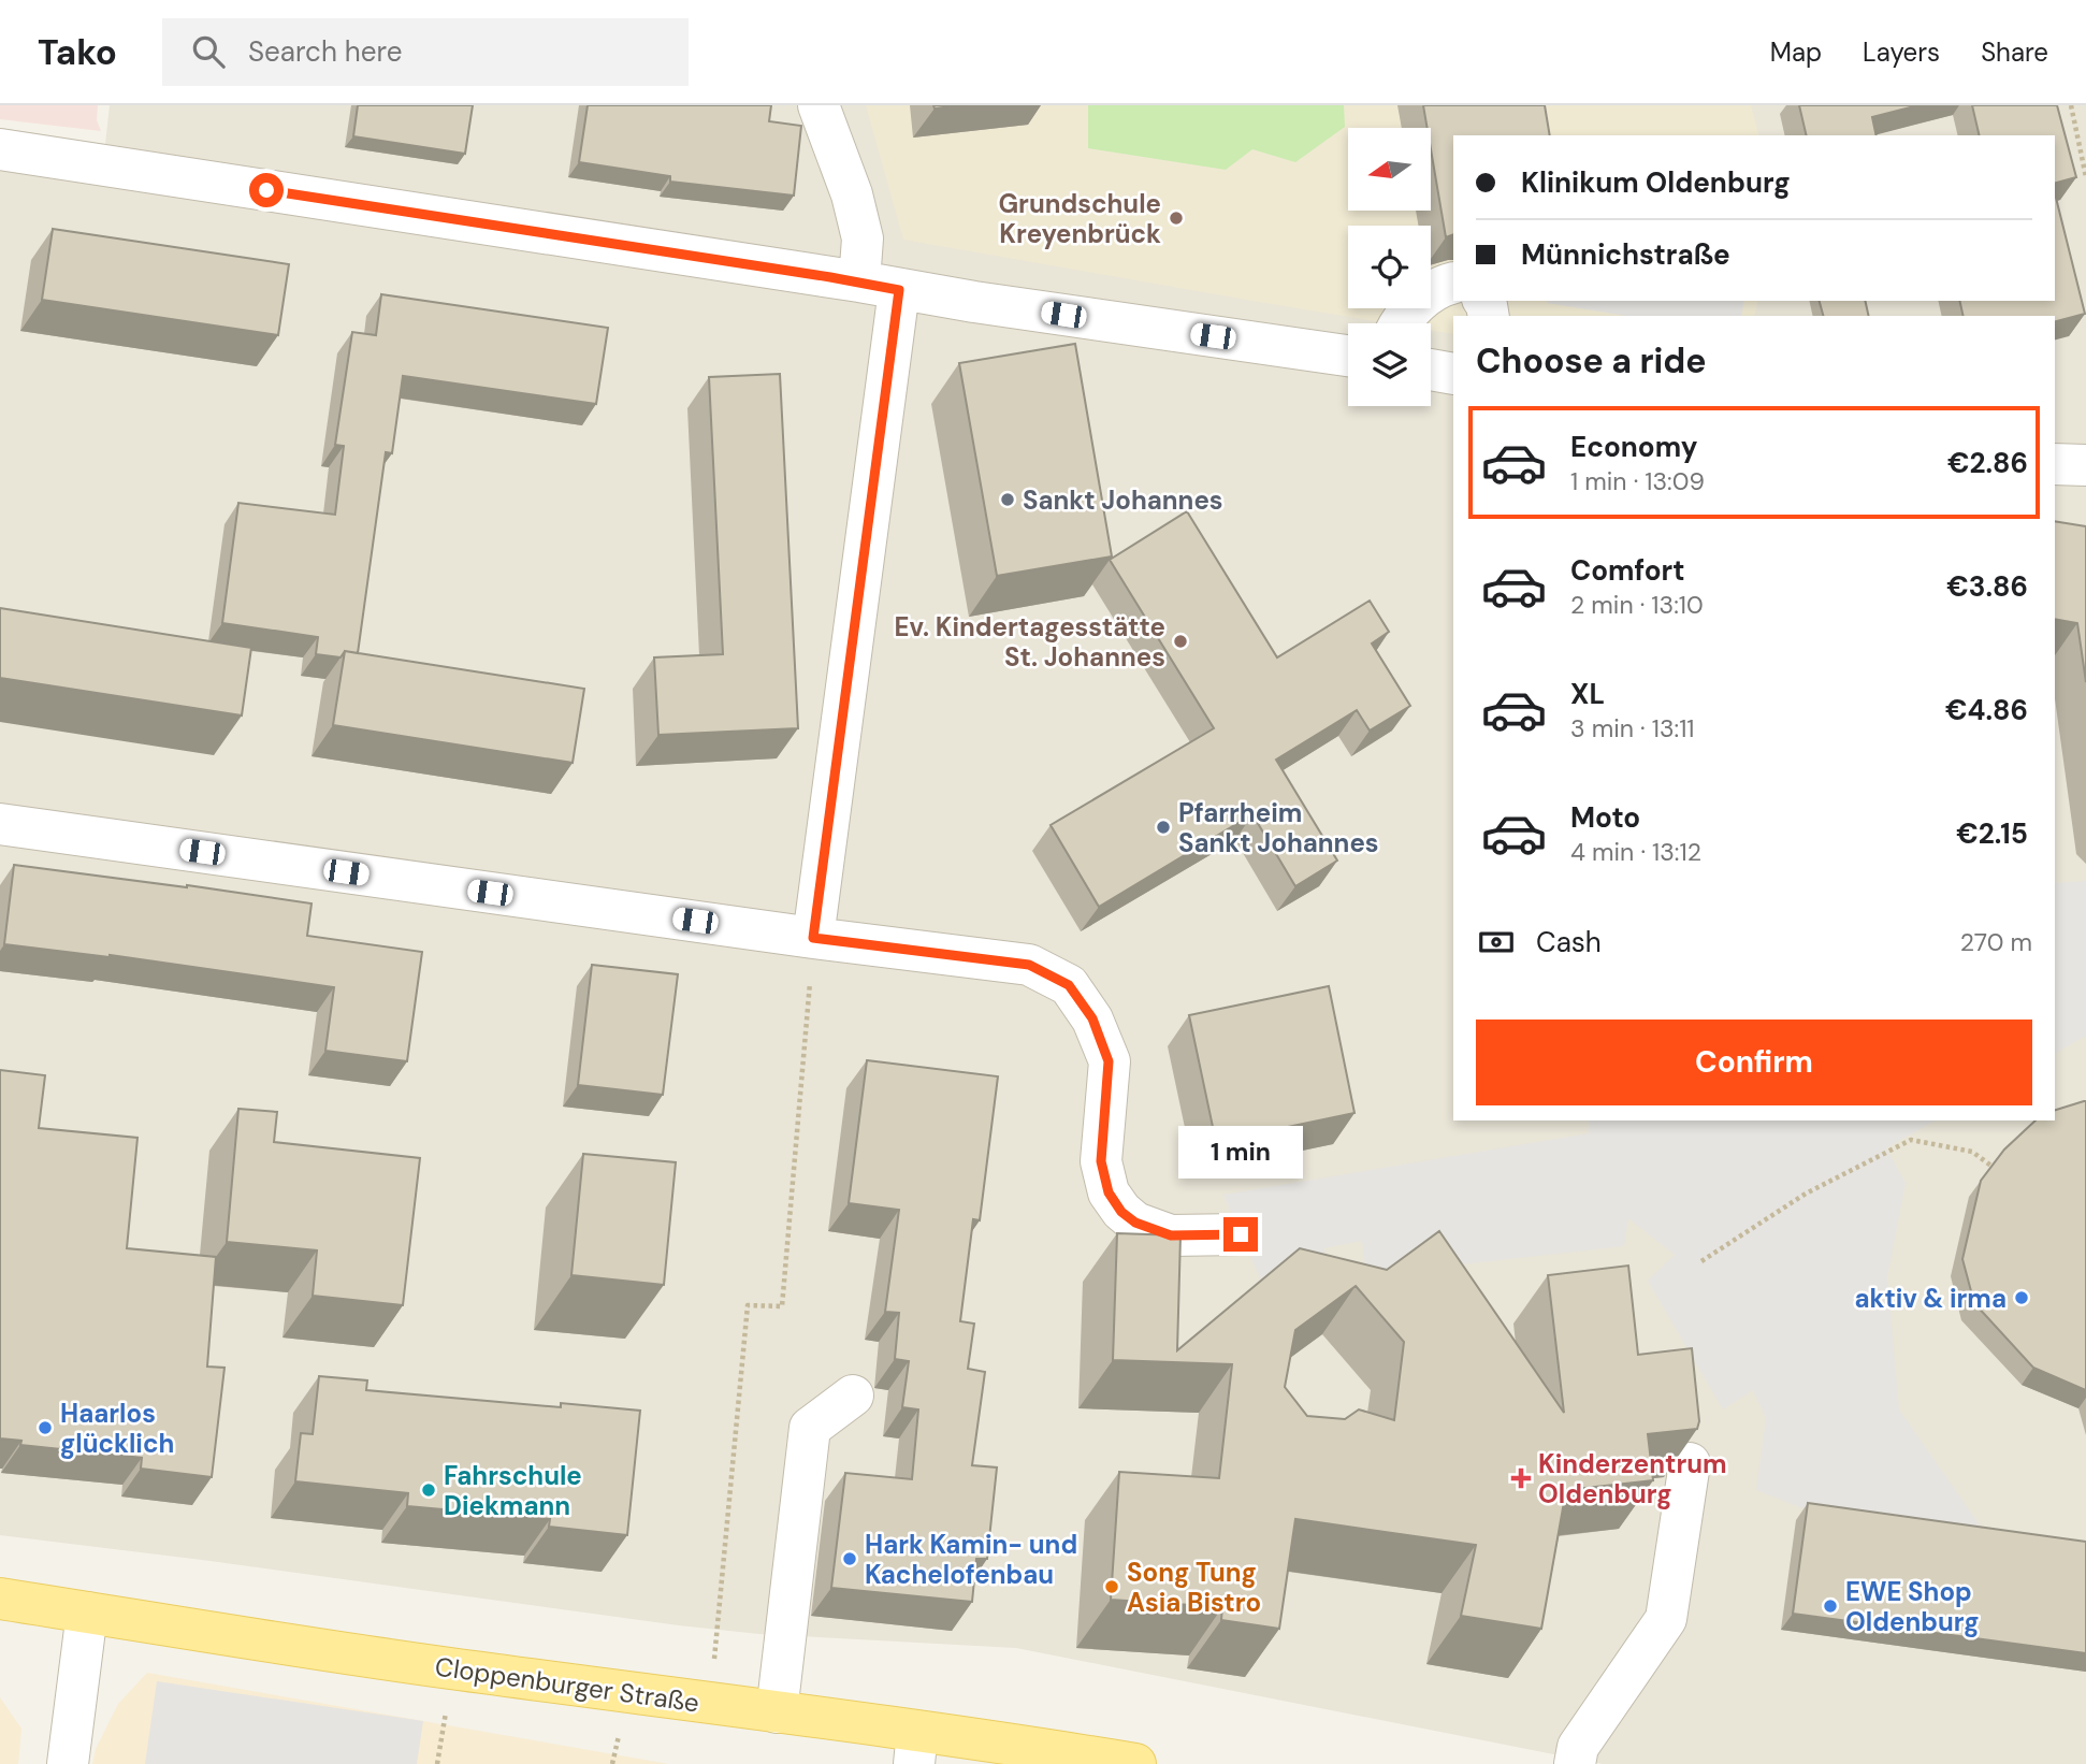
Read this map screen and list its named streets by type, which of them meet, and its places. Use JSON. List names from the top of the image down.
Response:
{
  "streets": {
    "main road": ["Cloppenburger Straße"]
  },
  "places": {
    "other": [
      "Grundschule Kreyenbrück",
      "Sankt Johannes",
      "Ev. Kindertagesstätte St. Johannes",
      "Pfarrheim Sankt Johannes",
      "aktiv & irma",
      "Haarlos glücklich",
      "Fahrschule Diekmann",
      "Hark Kamin- und Kachelofenbau",
      "Song Tung Asia Bistro",
      "EWE Shop Oldenburg"
    ],
    "health": ["Kinderzentrum Oldenburg"]
  },
  "north": "left",
  "page": {
    "header": "Tako",
    "search": "Search here",
    "nav": ["Map", "Layers", "Share"],
    "banner": ["Klinikum Oldenburg", "Münnichstraße"],
    "heading": "Choose a ride",
    "list": [
      {
        "name": "Economy",
        "note": "1 min · 13:09",
        "value": "€2.86"
      },
      {
        "name": "Comfort",
        "note": "2 min · 13:10",
        "value": "€3.86"
      },
      {
        "name": "XL",
        "note": "3 min · 13:11",
        "value": "€4.86"
      },
      {
        "name": "Moto",
        "note": "4 min · 13:12",
        "value": "€2.15"
      }
    ],
    "pay": ["Cash", "270 m"],
    "buttons": "Confirm",
    "bubble": "1 min"
  }
}
